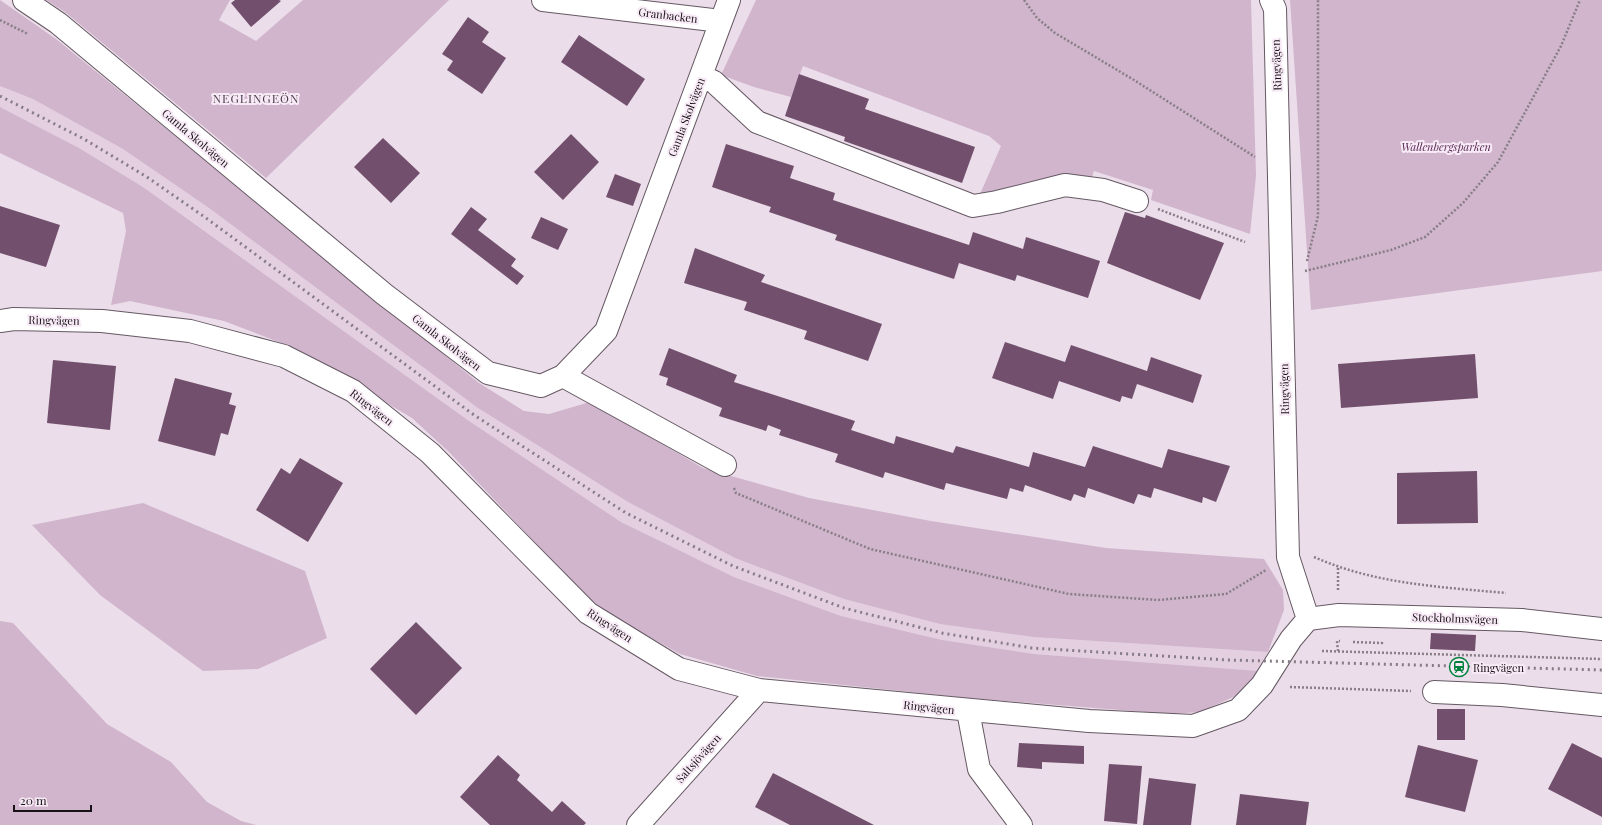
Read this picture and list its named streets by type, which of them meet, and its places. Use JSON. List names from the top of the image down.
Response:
{
  "streets": {
    "street": [
      "Granbacken",
      "Ringvägen",
      "Gamla Skolvägen",
      "Stockholmsvägen",
      "Saltsjövägen"
    ]
  },
  "crossings": [
    ["Granbacken", "Gamla Skolvägen"],
    ["Ringvägen", "Stockholmsvägen"],
    ["Ringvägen", "Saltsjövägen"]
  ],
  "districts": ["NEGLINGEÖN"],
  "parks": ["Wallenbergsparken"],
  "places": {
    "station": ["Ringvägen"]
  },
  "scale_bar": "20 m"
}
